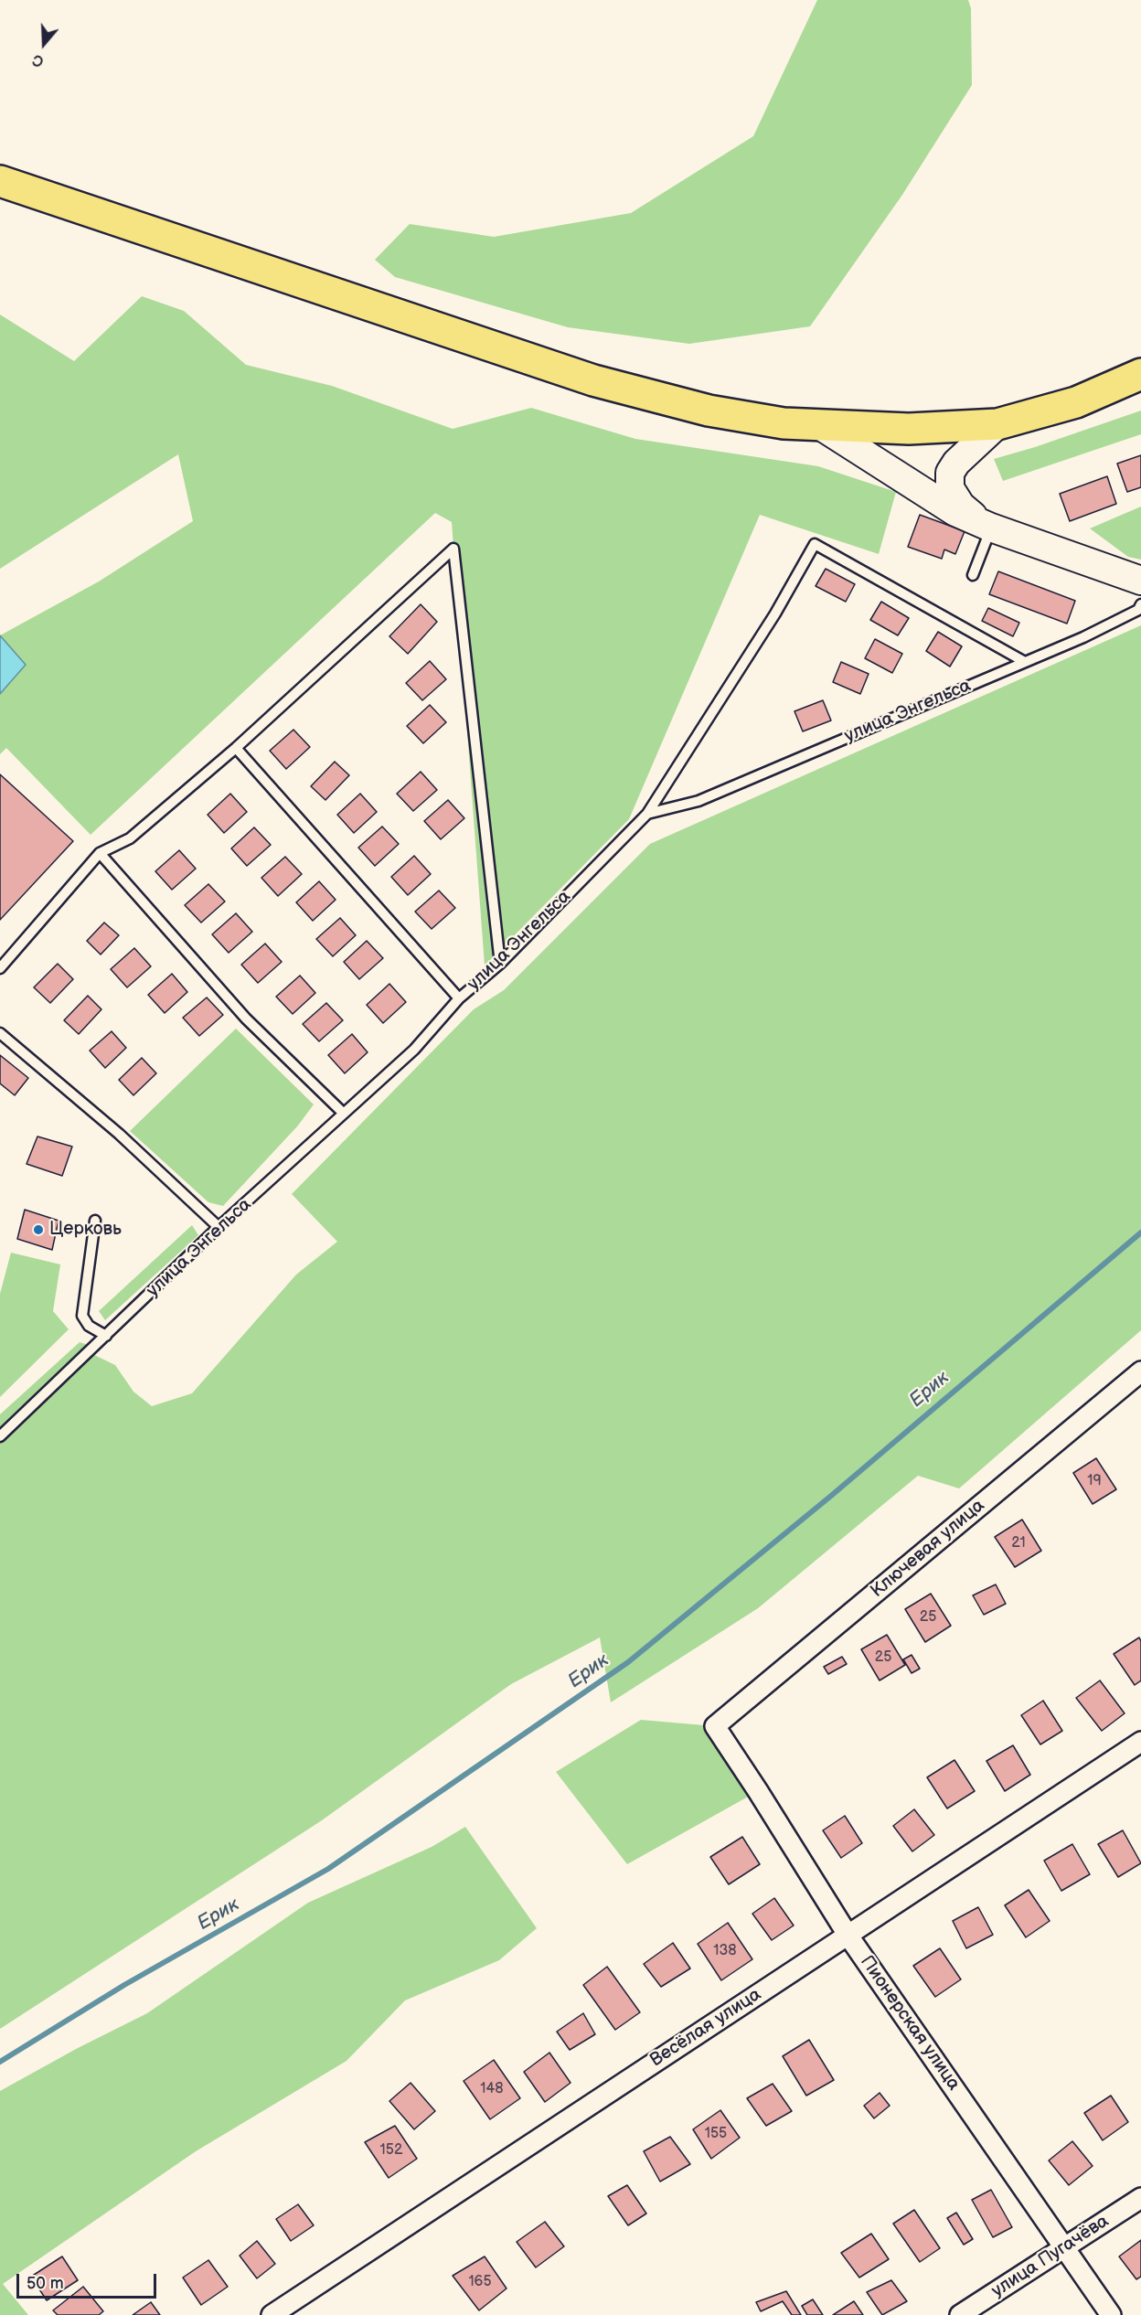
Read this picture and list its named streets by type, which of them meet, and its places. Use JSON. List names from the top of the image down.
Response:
{
  "streets": {
    "street": [
      "Ключевая улица",
      "Пионерская улица",
      "Весёлая улица",
      "улица Пугачёва"
    ],
    "lane": ["улица Энгельса"]
  },
  "crossings": [
    ["Ключевая улица", "Пионерская улица"],
    ["Пионерская улица", "Весёлая улица"],
    ["Пионерская улица", "улица Пугачёва"]
  ],
  "water": ["Ерик"],
  "places": ["Церковь"],
  "house_numbers": [
    "19",
    "21",
    "25",
    "25",
    "138",
    "148",
    "155",
    "152",
    "165"
  ],
  "scale_bar": "50 m",
  "north": "bottom"
}
